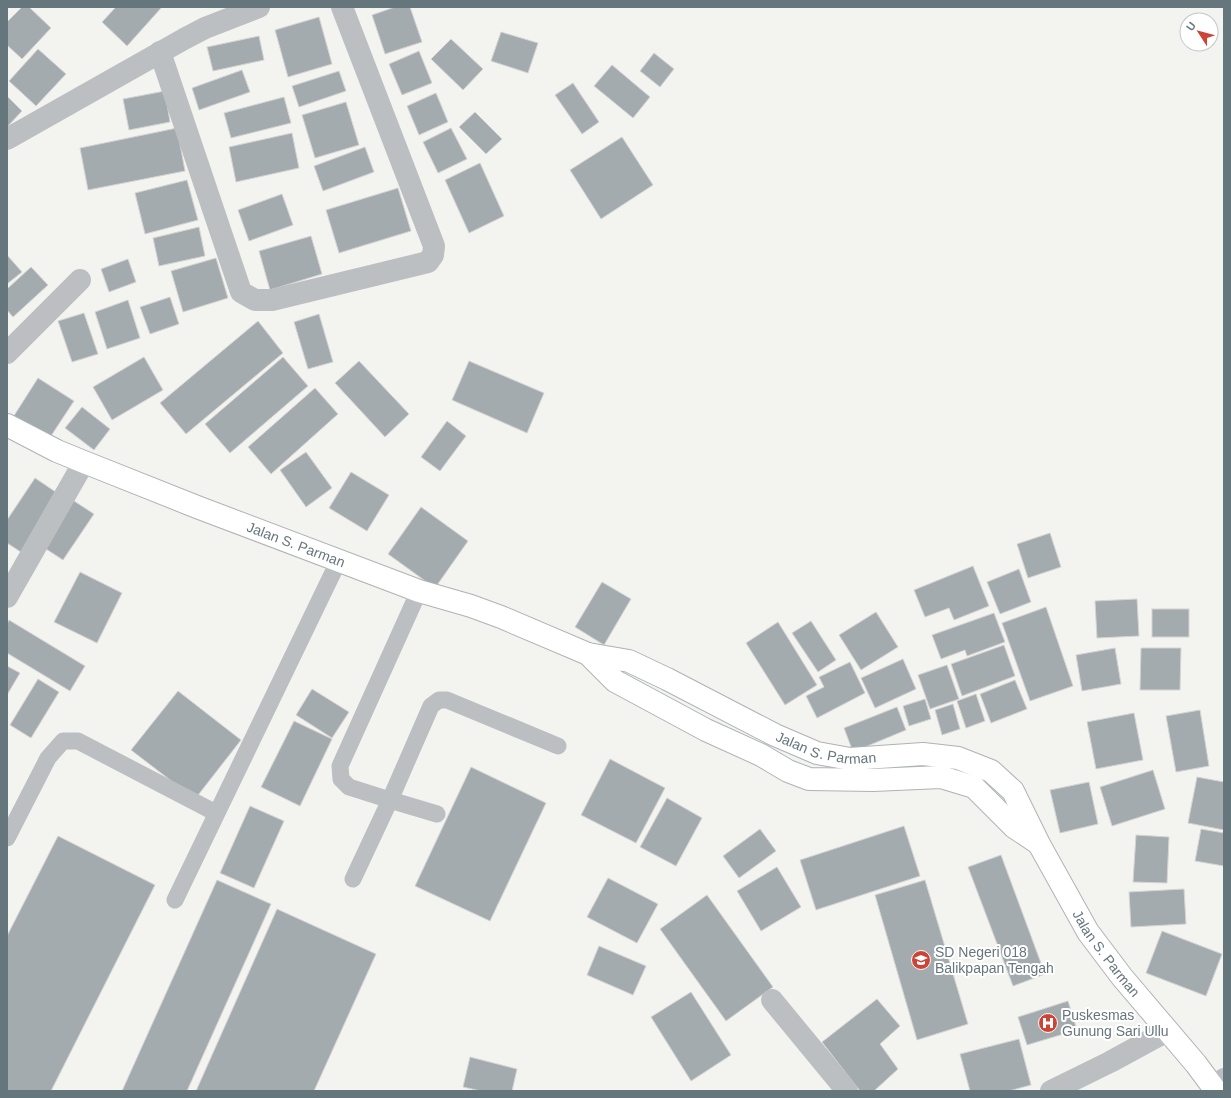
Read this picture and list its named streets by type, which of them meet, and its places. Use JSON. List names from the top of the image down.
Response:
{
  "streets": {
    "main road": ["Jalan S. Parman"]
  },
  "places": {
    "school or university": ["SD Negeri 018 Balikpapan Tengah"],
    "hospital": ["Puskesmas Gunung Sari Ullu"]
  },
  "north": "top left"
}
